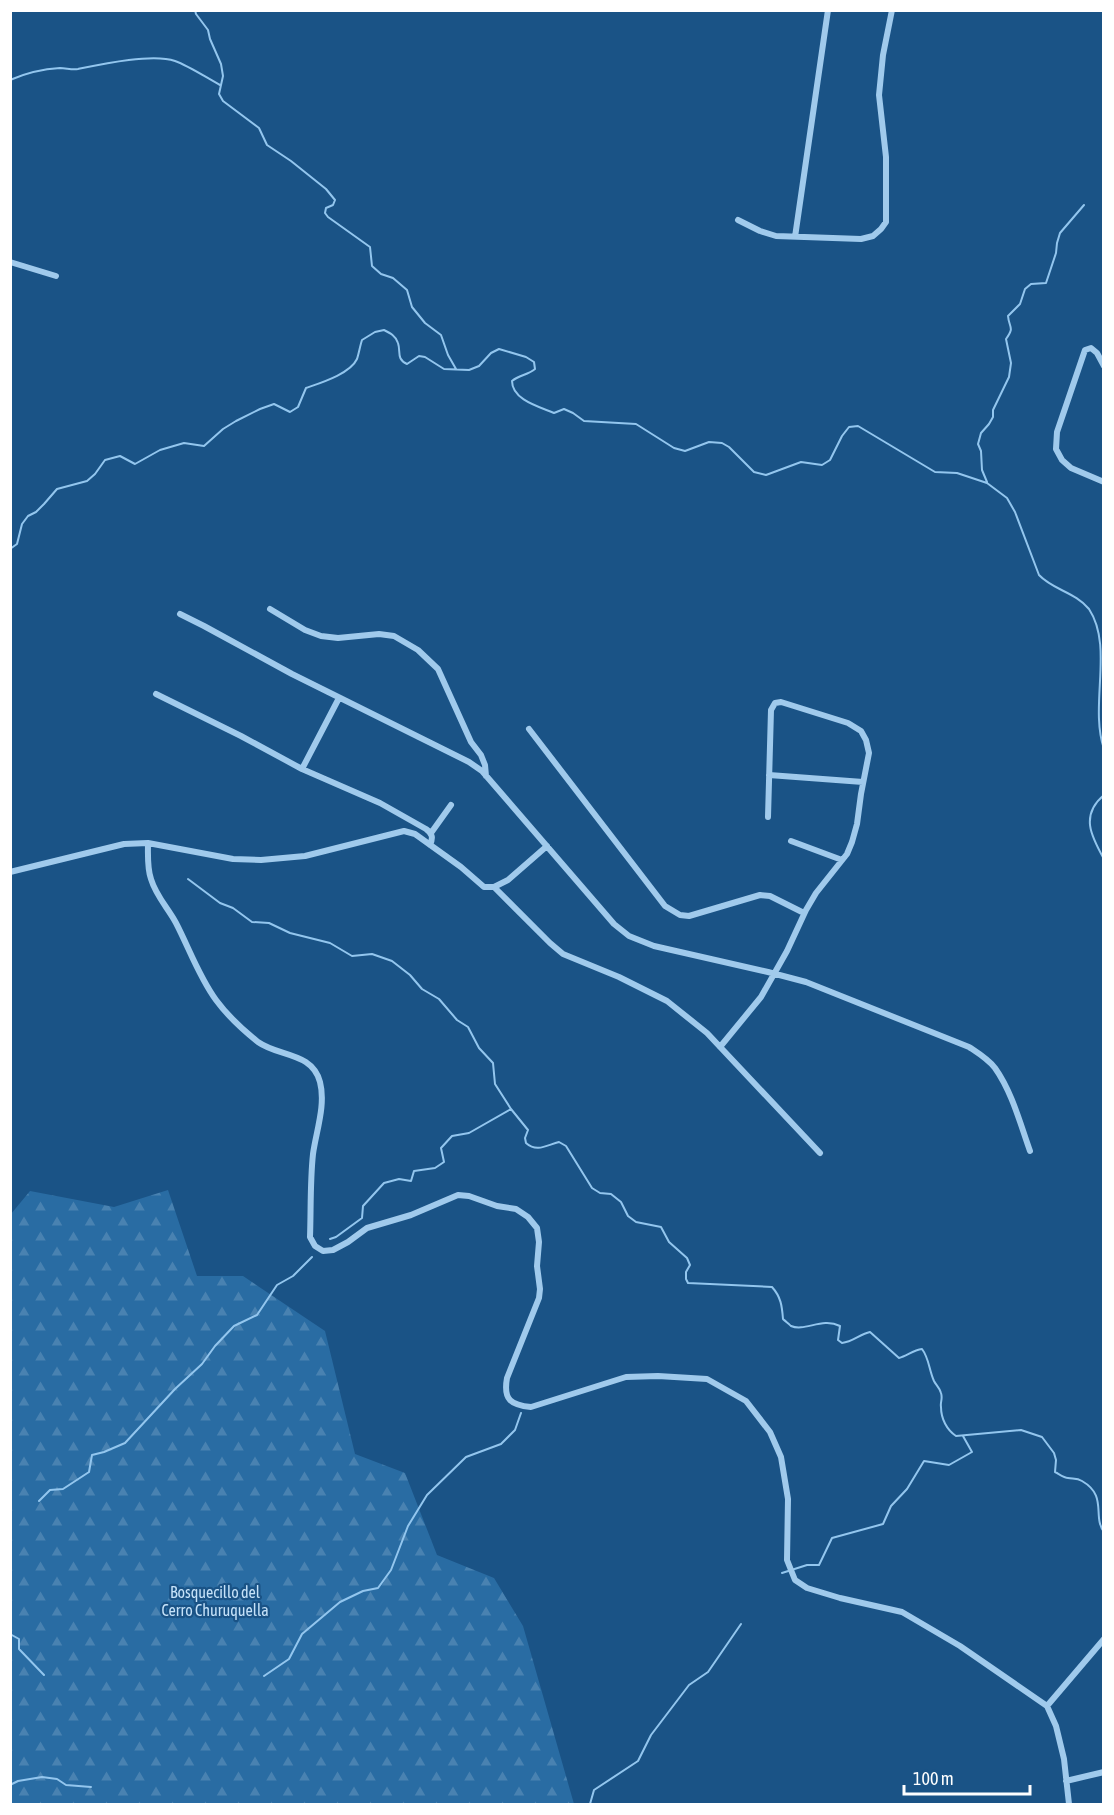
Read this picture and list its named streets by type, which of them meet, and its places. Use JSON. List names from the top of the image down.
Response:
{
  "parks": ["Bosquecillo del Cerro Churuquella"],
  "scale_bar": "100 m"
}
